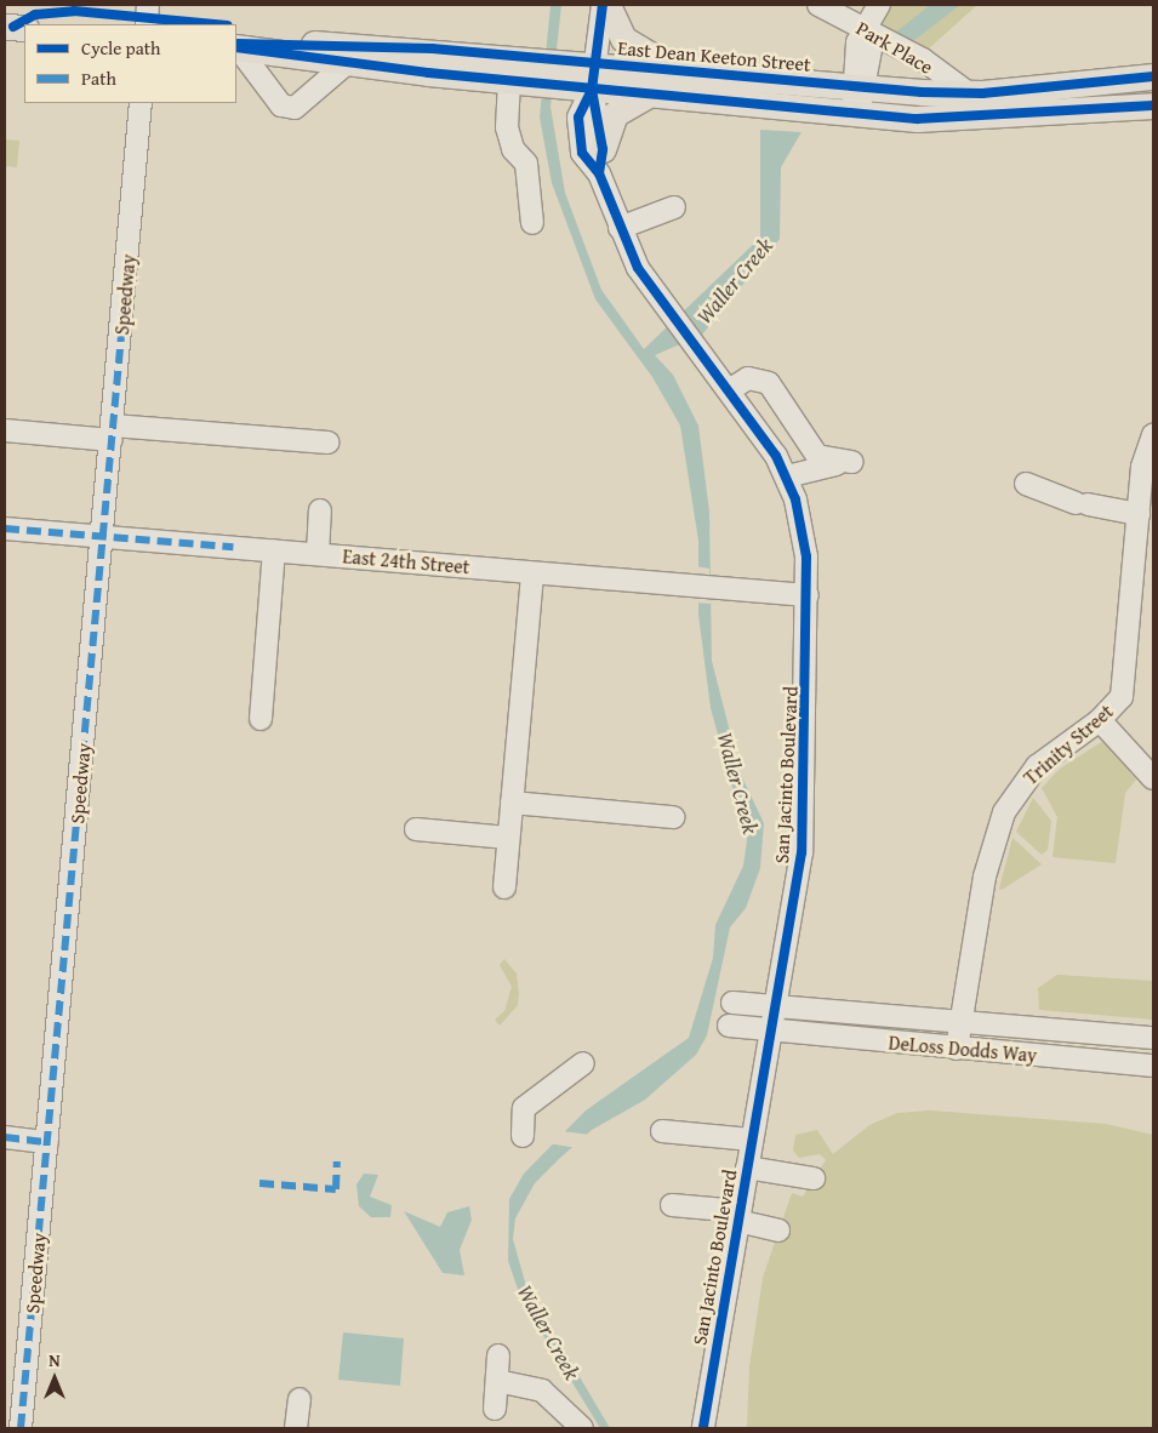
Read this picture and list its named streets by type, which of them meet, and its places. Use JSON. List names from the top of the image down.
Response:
{
  "streets": {
    "main road": ["East Dean Keeton Street"],
    "street": [
      "Park Place",
      "Speedway",
      "East 24th Street",
      "Trinity Street",
      "San Jacinto Boulevard",
      "DeLoss Dodds Way"
    ]
  },
  "crossings": [
    ["Park Place", "East Dean Keeton Street"],
    ["East Dean Keeton Street", "San Jacinto Boulevard"],
    ["Speedway", "East 24th Street"],
    ["East 24th Street", "San Jacinto Boulevard"],
    ["Trinity Street", "DeLoss Dodds Way"],
    ["San Jacinto Boulevard", "DeLoss Dodds Way"]
  ],
  "water": ["Waller Creek"],
  "legend": ["Cycle path", "Path"],
  "north": "top"
}
